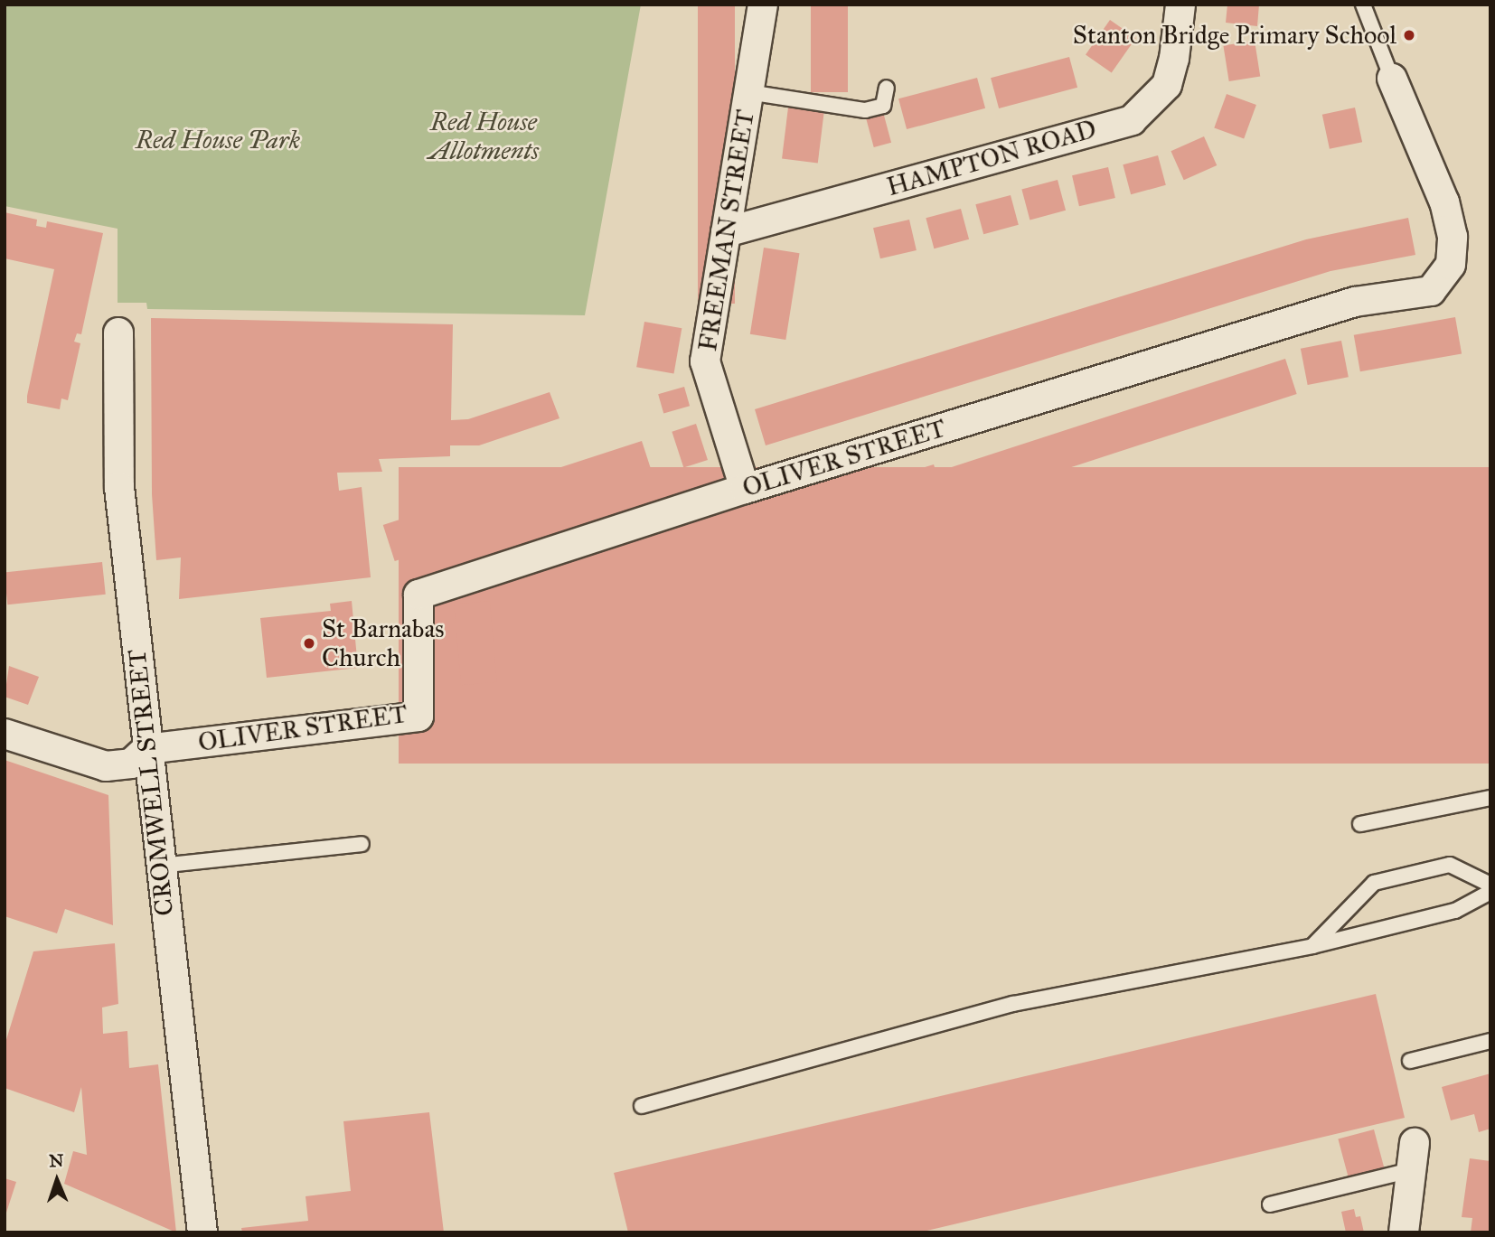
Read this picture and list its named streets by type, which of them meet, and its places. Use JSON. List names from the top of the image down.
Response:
{
  "streets": {
    "street": [
      "HAMPTON ROAD",
      "FREEMAN STREET",
      "OLIVER STREET",
      "CROMWELL STREET"
    ]
  },
  "crossings": [
    ["HAMPTON ROAD", "FREEMAN STREET"],
    ["FREEMAN STREET", "OLIVER STREET"],
    ["OLIVER STREET", "CROMWELL STREET"]
  ],
  "parks": ["Red House Allotments", "Red House Park"],
  "places": ["Stanton Bridge Primary School", "St Barnabas Church"],
  "north": "top"
}
